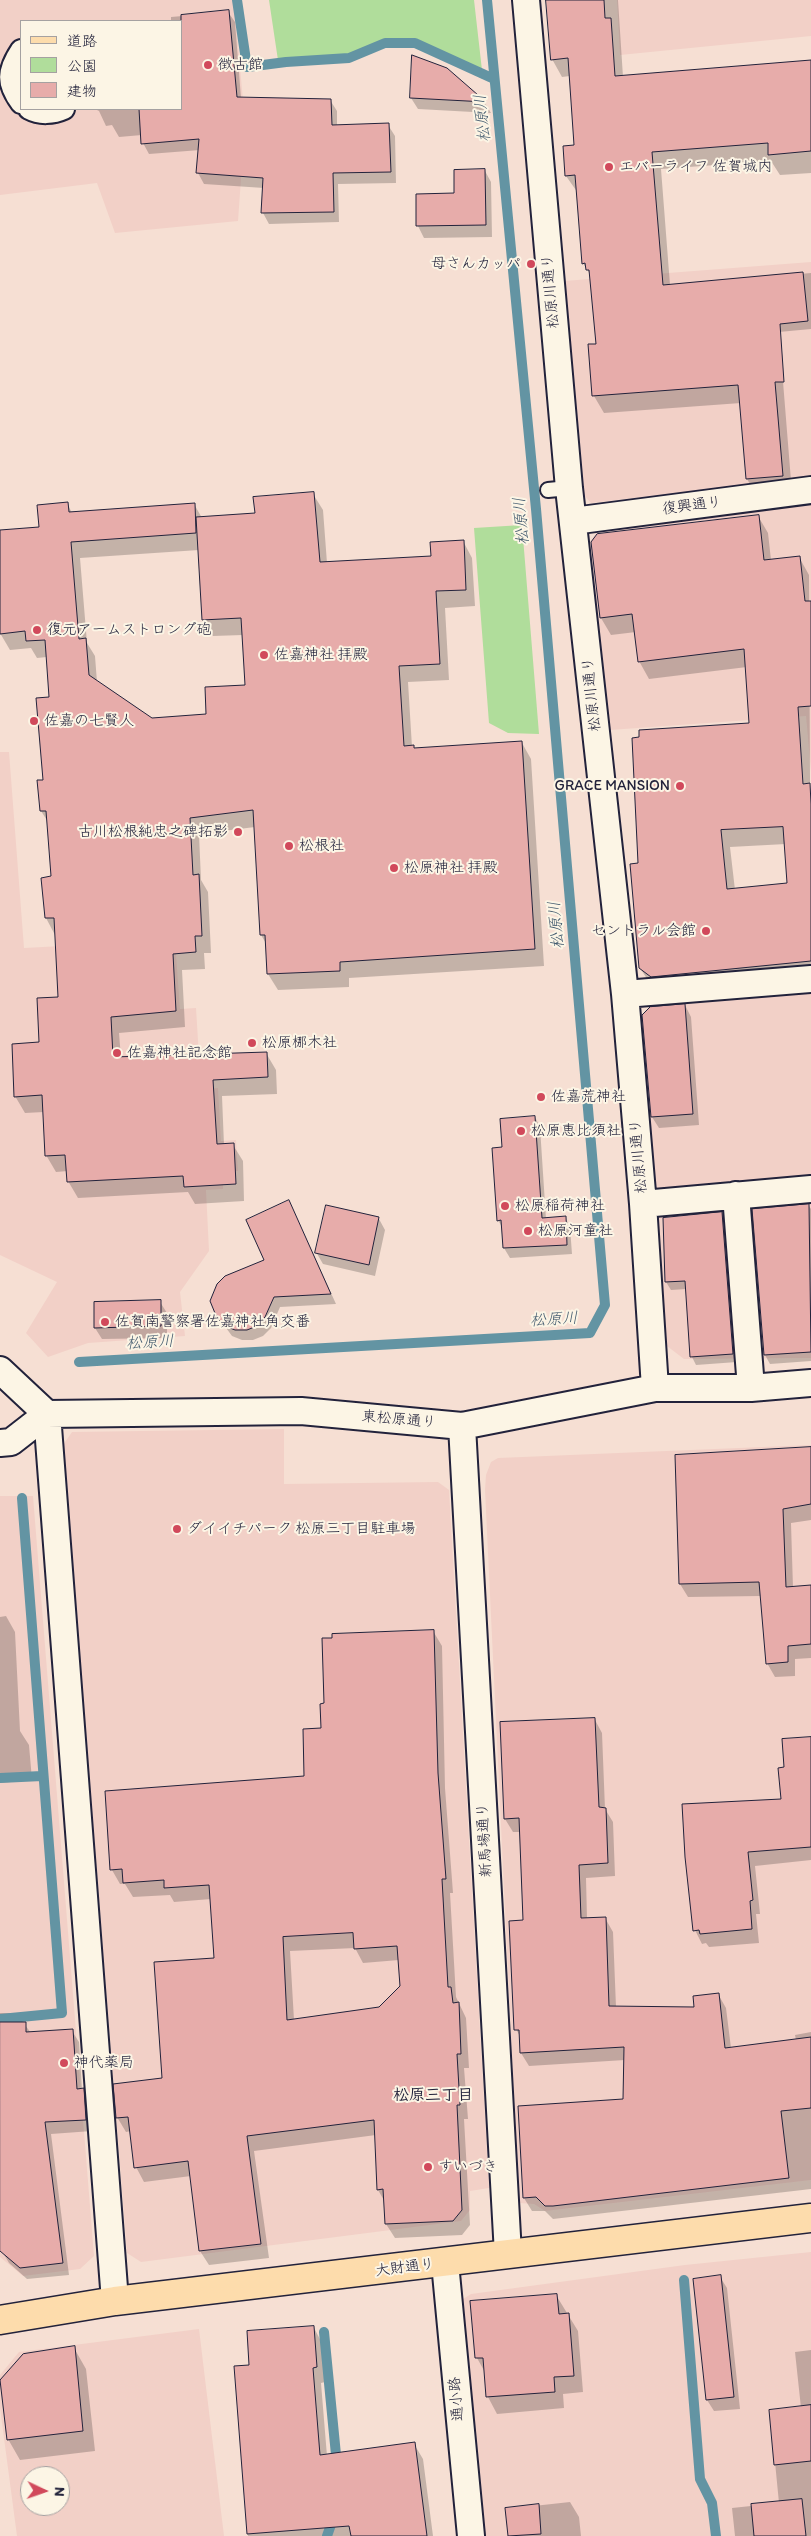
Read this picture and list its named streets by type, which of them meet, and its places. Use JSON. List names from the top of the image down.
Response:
{
  "streets": {
    "main road": ["大財通り"],
    "street": [
      "松原川通り",
      "復興通り",
      "東松原通り",
      "新馬場通り",
      "通小路"
    ]
  },
  "crossings": [
    ["松原川通り", "復興通り"],
    ["松原川通り", "東松原通り"],
    ["東松原通り", "新馬場通り"],
    ["新馬場通り", "大財通り"],
    ["大財通り", "通小路"]
  ],
  "districts": ["松原三丁目"],
  "water": ["松原川"],
  "places": [
    "徴古館",
    "エバーライフ 佐賀城内",
    "母さんカッパ",
    "復元アームストロング砲",
    "佐嘉神社 拝殿",
    "佐嘉の七賢人",
    "GRACE MANSION",
    "古川松根純忠之碑拓影",
    "松根社",
    "松原神社 拝殿",
    "セントラル会館",
    "松原梛木社",
    "佐嘉神社記念館",
    "佐嘉荒神社",
    "松原恵比須社",
    "松原稲荷神社",
    "松原河童社",
    "佐賀南警察署佐嘉神社角交番",
    "ダイイチパーク 松原三丁目駐車場",
    "神代薬局",
    "すいづき"
  ],
  "legend": ["道路", "公園", "建物"],
  "north": "right"
}
